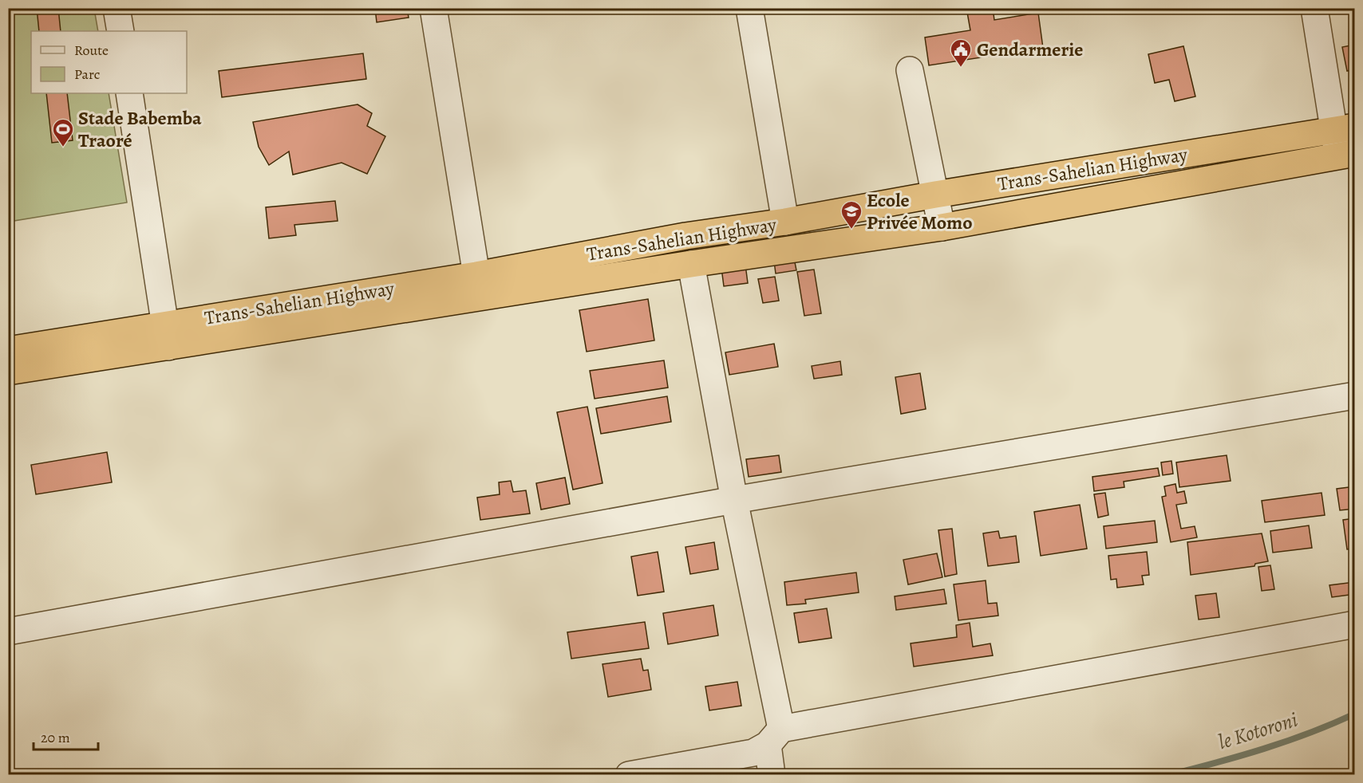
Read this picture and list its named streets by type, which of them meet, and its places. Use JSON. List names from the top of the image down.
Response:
{
  "streets": {
    "highway": ["Trans-Sahelian Highway"]
  },
  "water": ["le Kotoroni"],
  "places": {
    "public building": ["Gendarmerie"],
    "sports": ["Stade Babemba Traoré"],
    "school or university": ["Ecole Privée Momo"]
  },
  "legend": ["Route", "Parc"],
  "scale_bar": "20 m"
}
